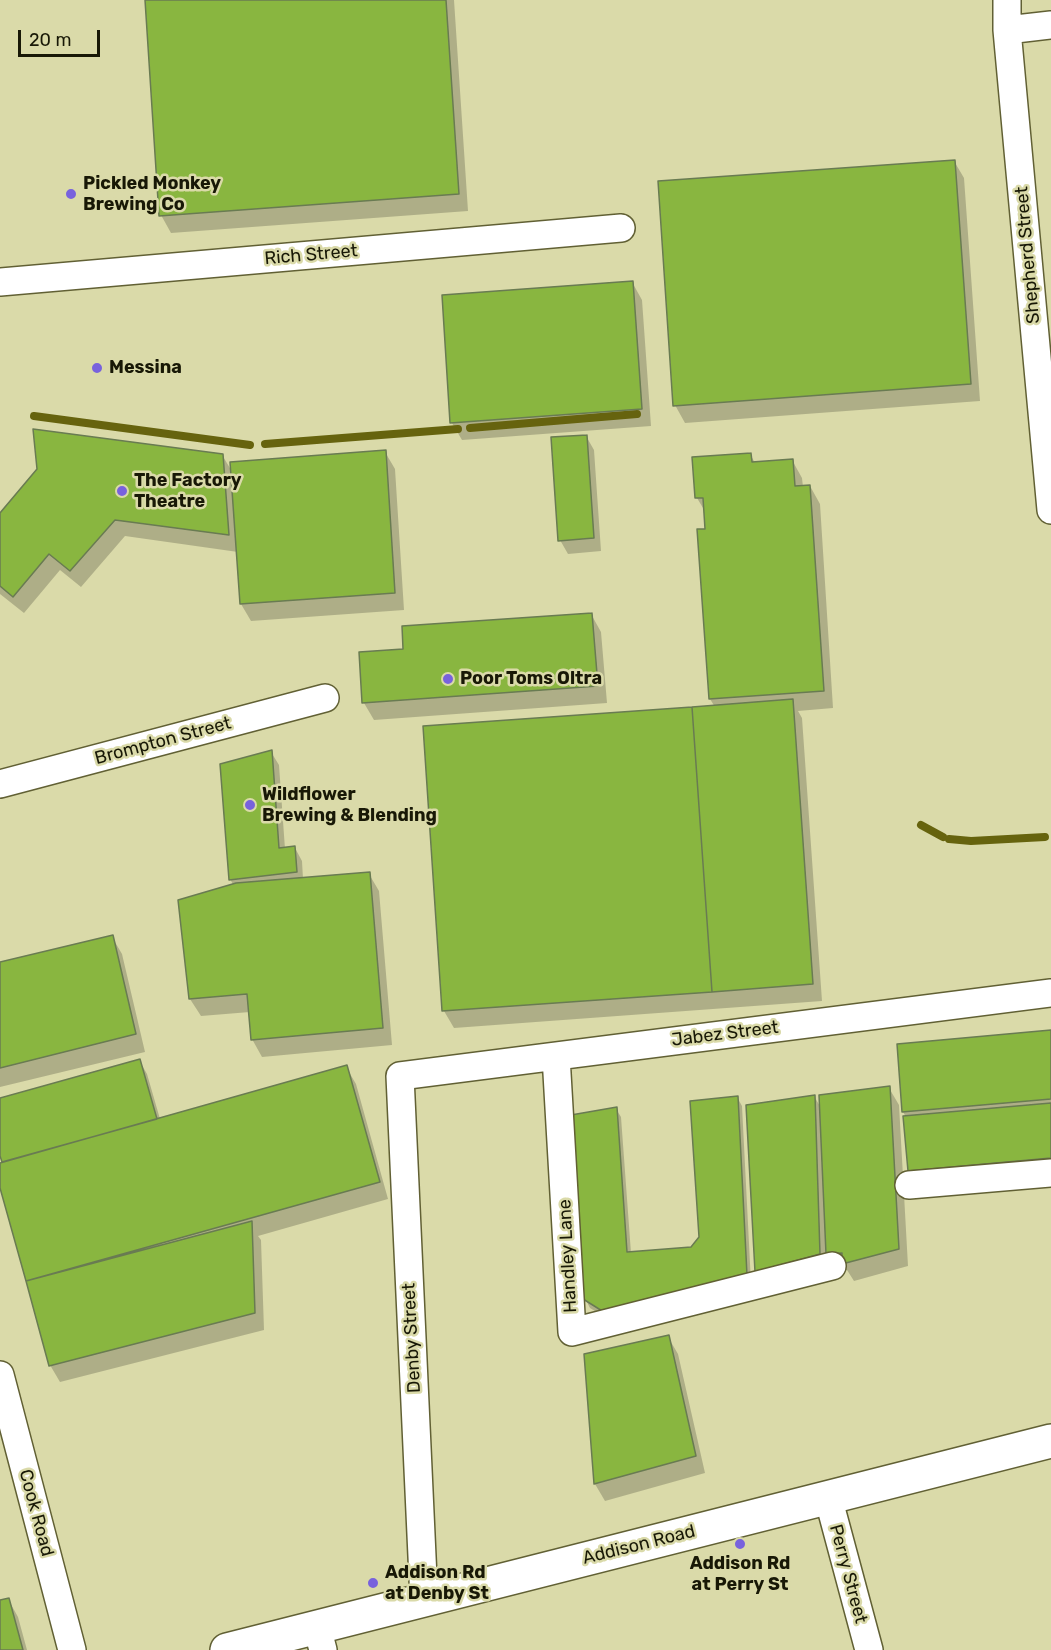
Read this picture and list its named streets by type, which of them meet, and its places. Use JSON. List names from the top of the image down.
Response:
{
  "streets": {
    "main road": ["Addison Road"],
    "street": [
      "Rich Street",
      "Shepherd Street",
      "Brompton Street",
      "Jabez Street",
      "Handley Lane",
      "Denby Street",
      "Cook Road",
      "Perry Street"
    ]
  },
  "crossings": [
    ["Jabez Street", "Handley Lane"],
    ["Jabez Street", "Denby Street"],
    ["Denby Street", "Addison Road"],
    ["Addison Road", "Perry Street"]
  ],
  "places": [
    "Pickled Monkey Brewing Co",
    "Messina",
    "The Factory Theatre",
    "Poor Toms Oltra",
    "Wildflower Brewing & Blending",
    "Addison Rd at Perry St",
    "Addison Rd at Denby St"
  ],
  "scale_bar": "20 m"
}
